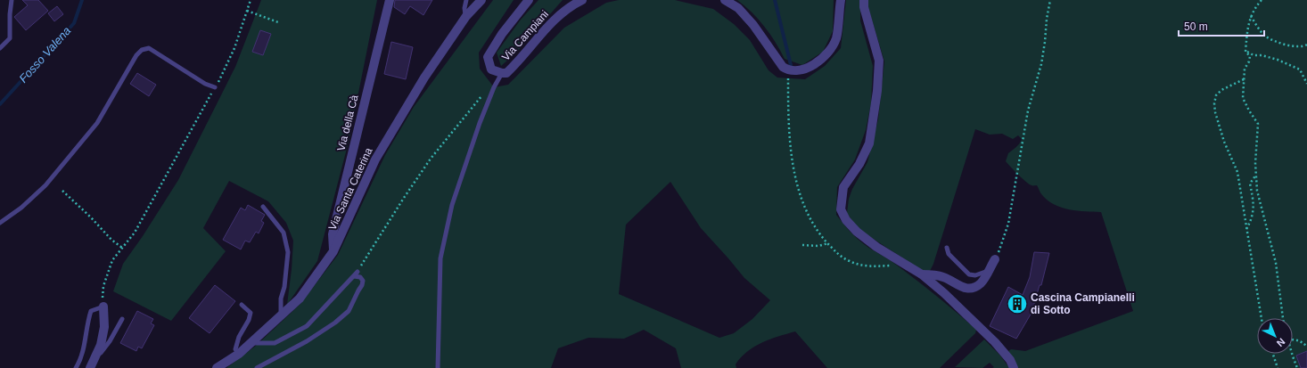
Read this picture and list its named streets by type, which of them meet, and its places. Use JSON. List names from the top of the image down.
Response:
{
  "streets": {
    "street": ["Via Campiani", "Via della Cà", "Via Santa Caterina"]
  },
  "crossings": [
    ["Via della Cà", "Via Santa Caterina"]
  ],
  "water": ["Fosso Valena"],
  "places": {
    "building": ["Cascina Campianelli di Sotto"]
  },
  "scale_bar": "50 m",
  "north": "bottom right"
}
